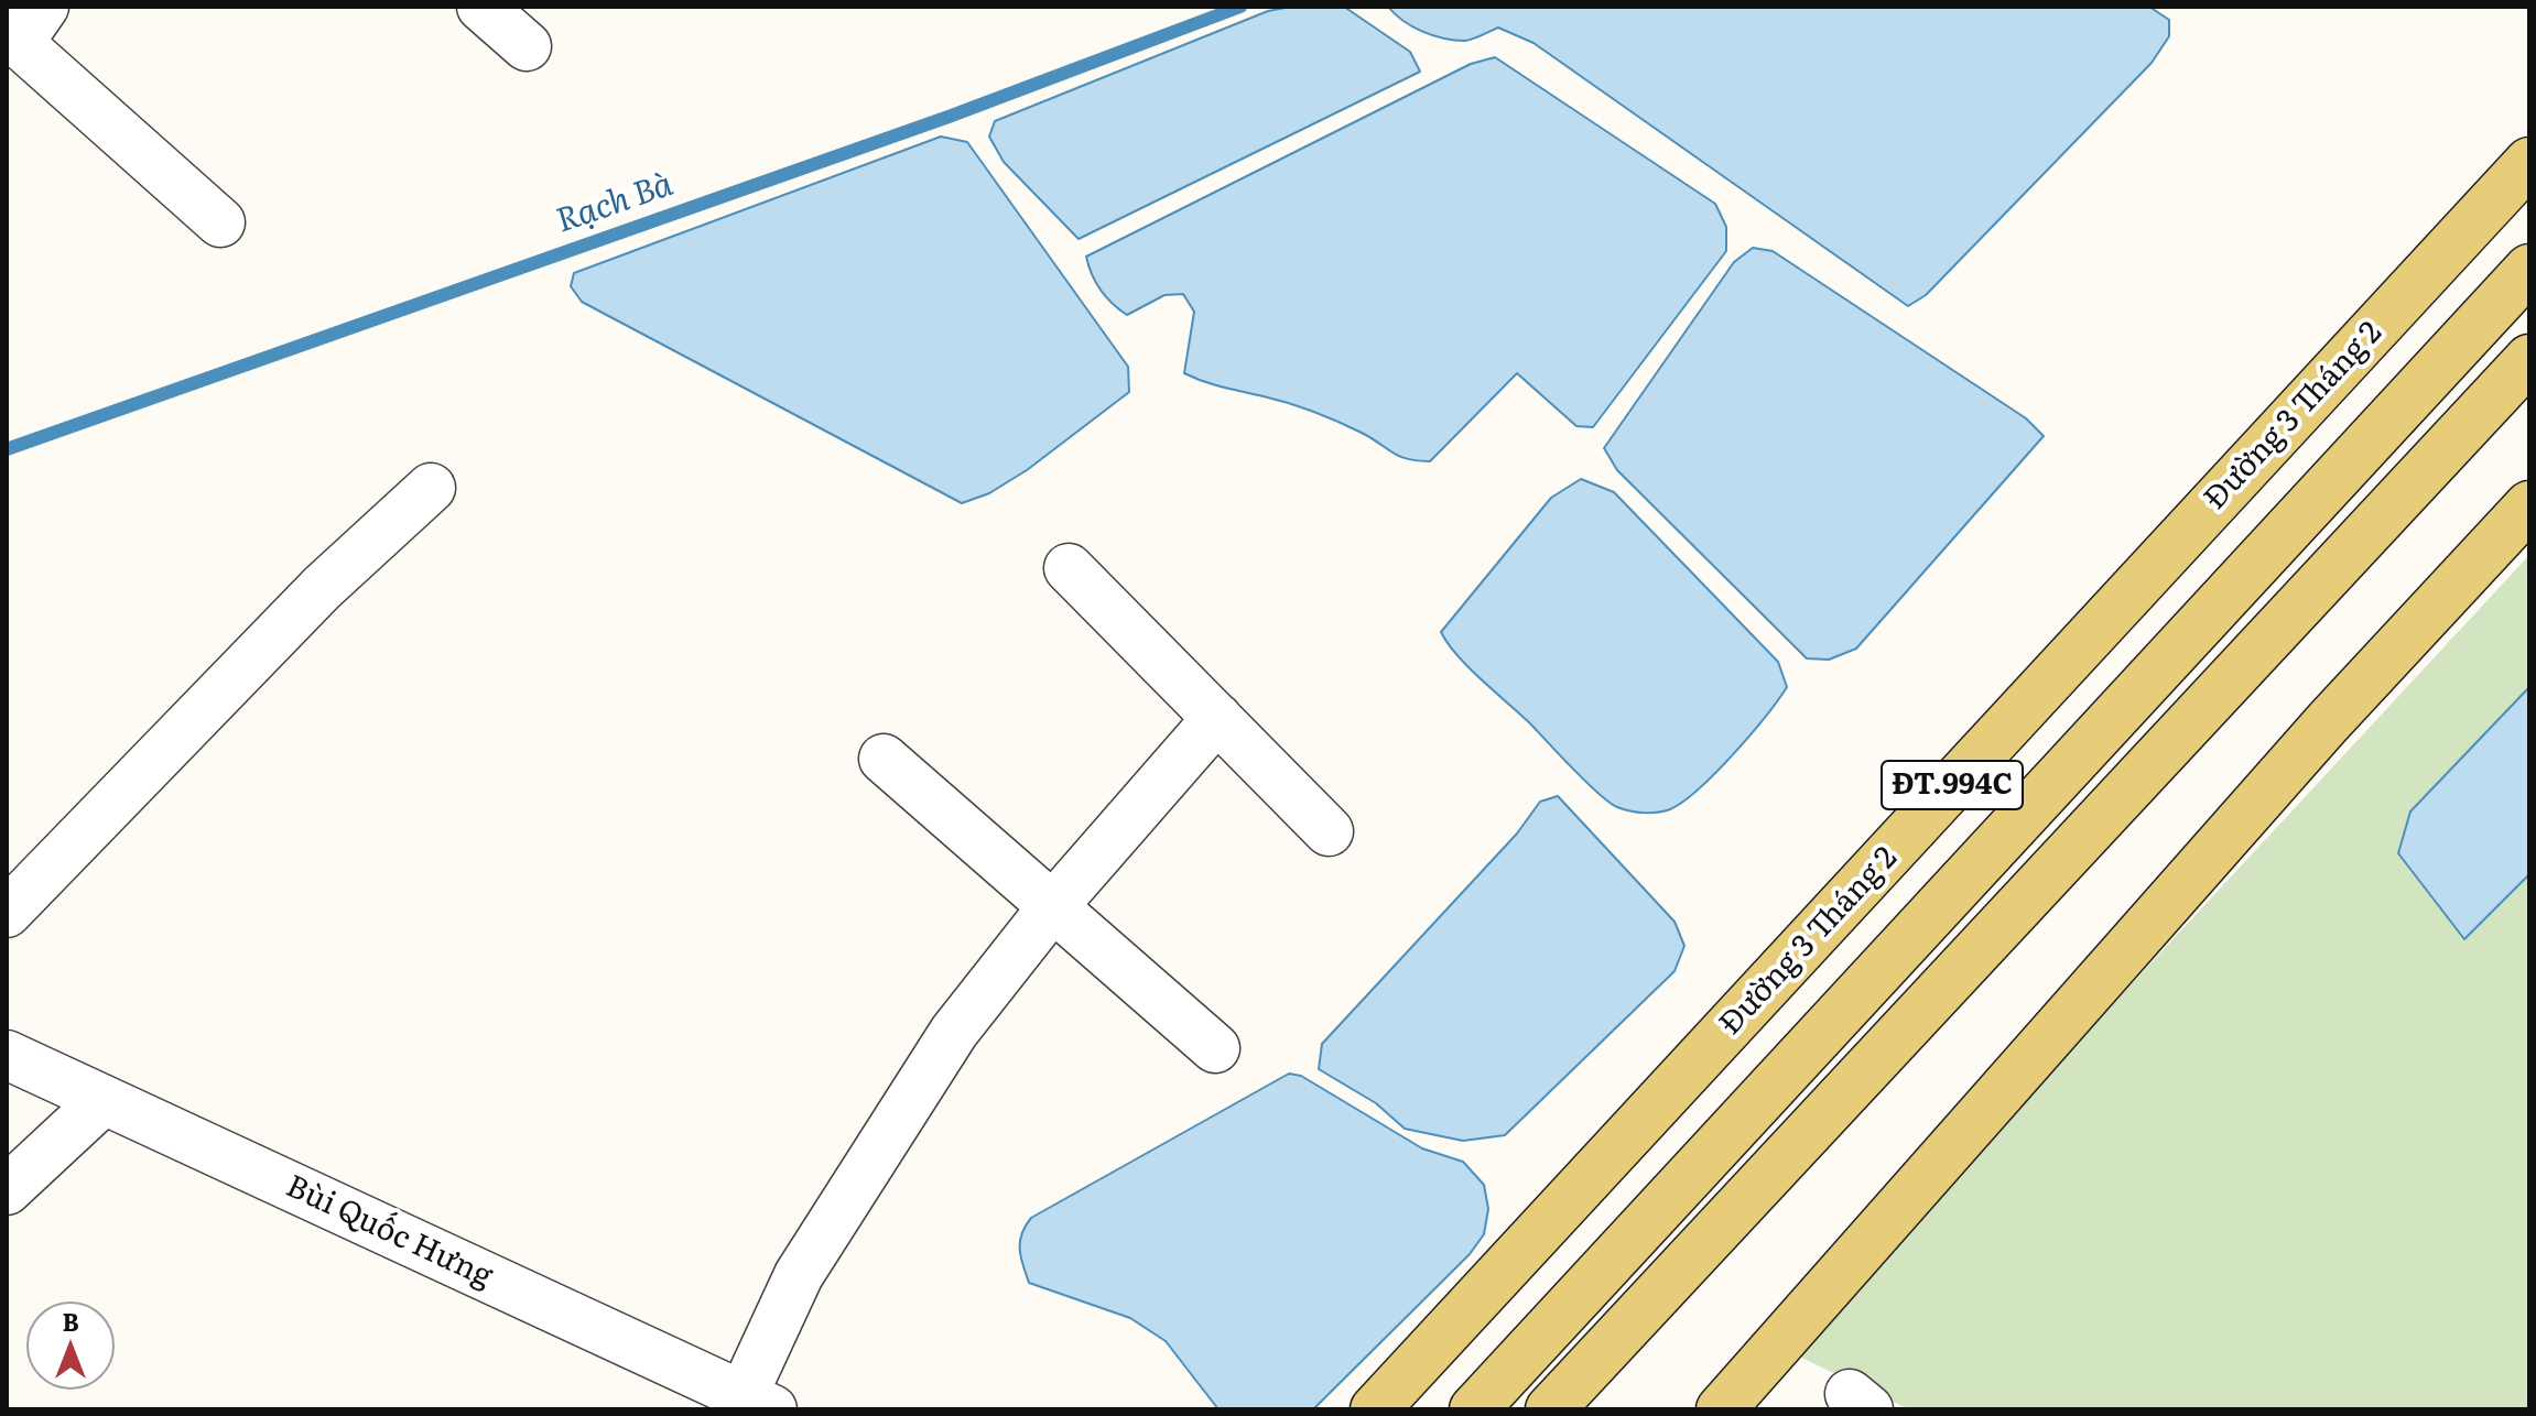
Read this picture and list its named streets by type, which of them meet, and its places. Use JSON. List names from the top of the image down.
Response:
{
  "streets": {
    "main road": ["Đường 3 Tháng 2", "ĐT.994C"],
    "street": ["Bùi Quốc Hưng"]
  },
  "water": ["Rạch Bà"],
  "north": "top"
}
